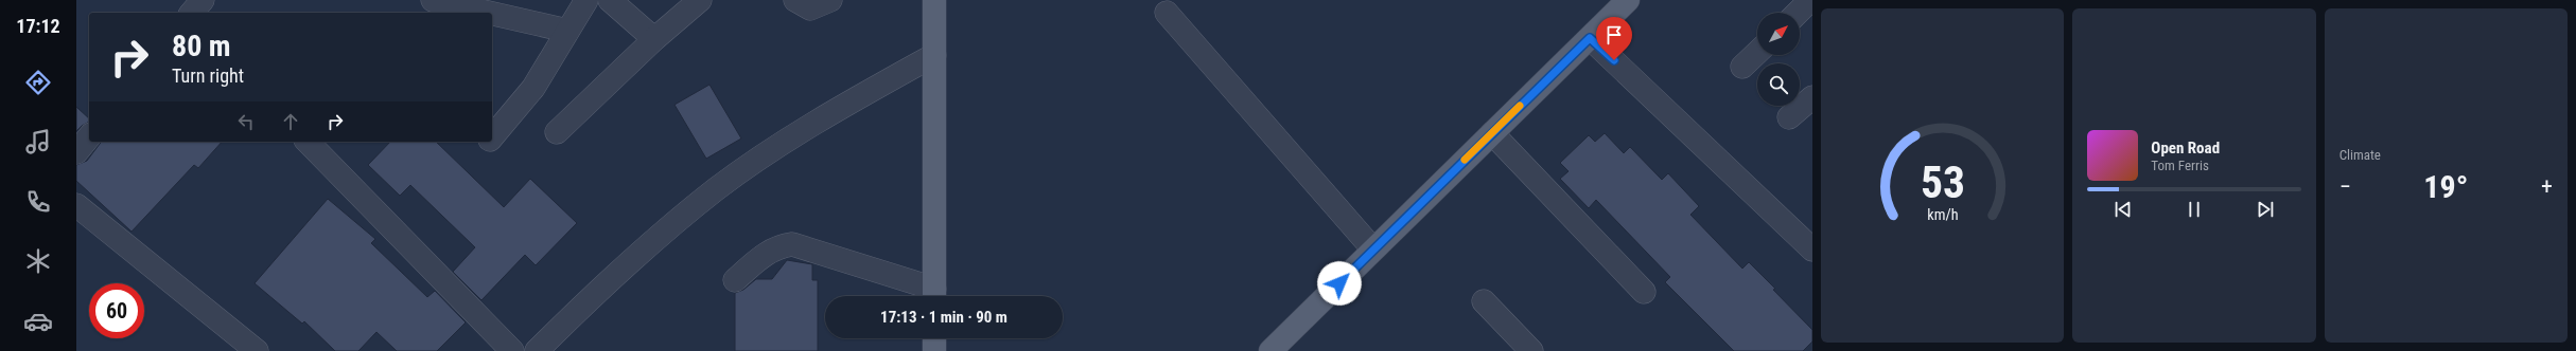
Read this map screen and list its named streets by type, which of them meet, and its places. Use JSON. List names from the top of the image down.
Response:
{
  "north": "top right",
  "page": {
    "tabs": "17:12",
    "tile": "Climate",
    "turn": ["80 m", "Turn right"],
    "song": ["Open Road", "Tom Ferris"],
    "heat": ["−", "19°", "+"],
    "limit": "60",
    "trip": "17:13 · 1 min · 90 m",
    "gauge": ["53", "km/h"]
  }
}
